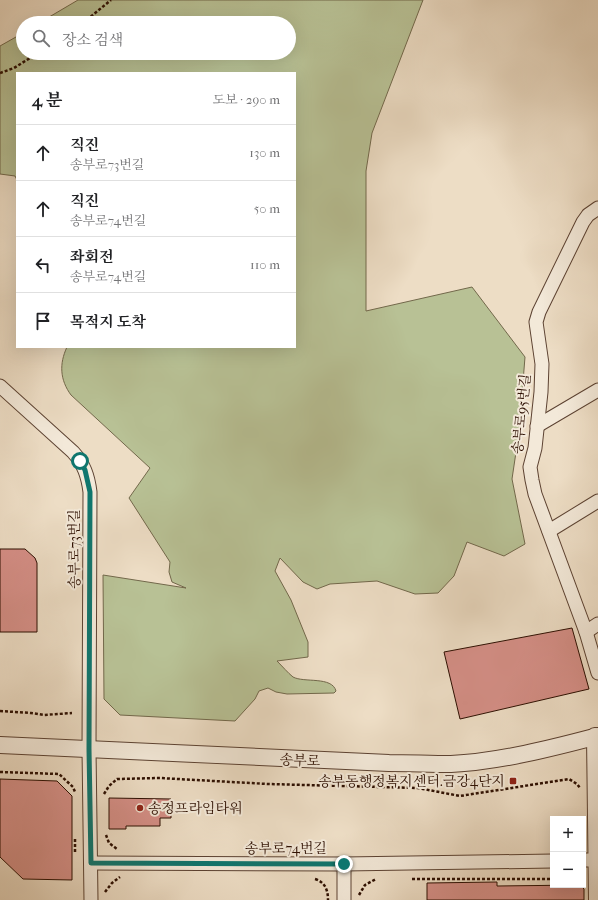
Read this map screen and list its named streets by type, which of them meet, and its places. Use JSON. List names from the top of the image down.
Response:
{
  "streets": {
    "street": [
      "송부로95번길",
      "송부로73번길",
      "송부로",
      "송부로74번길"
    ]
  },
  "crossings": [
    ["송부로73번길", "송부로"]
  ],
  "places": {
    "transit": ["송부동행정복지센터.금강4단지"],
    "other": ["송정프라임타워"]
  },
  "page": {
    "search": "장소 검색",
    "heading": ["4 분", "도보 · 290 m"],
    "list": [
      ["직진", "송부로73번길", "130 m"],
      ["직진", "송부로74번길", "50 m"],
      ["좌회전", "송부로74번길", "110 m"],
      "목적지 도착"
    ],
    "map_buttons": ["+", "−"]
  }
}
